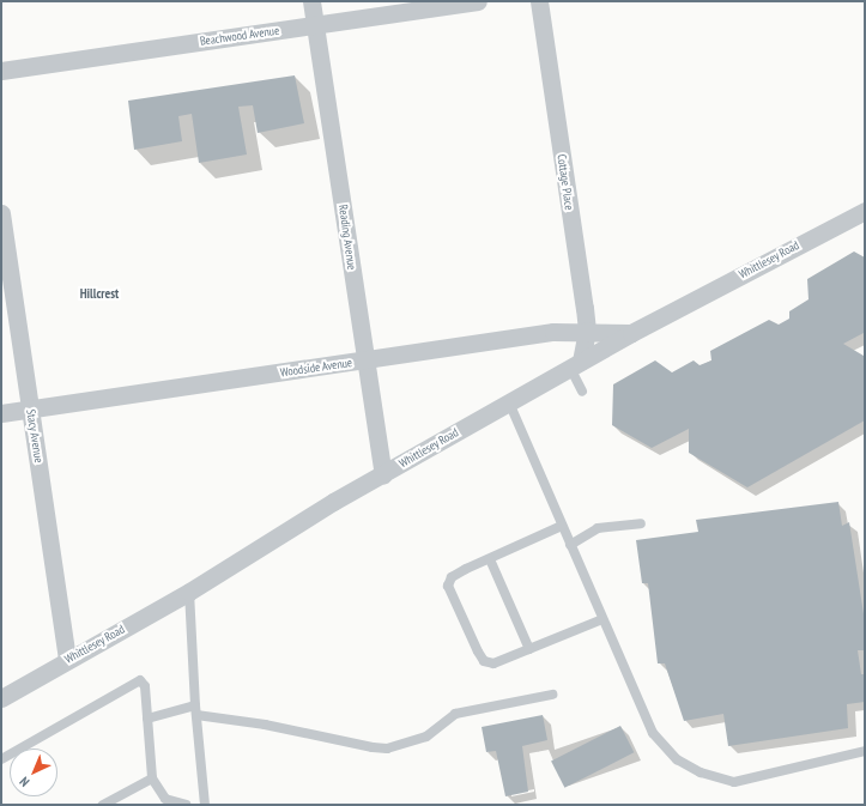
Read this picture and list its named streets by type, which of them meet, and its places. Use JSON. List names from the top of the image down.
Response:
{
  "streets": {
    "street": [
      "Beachwood Avenue",
      "Cottage Place",
      "Reading Avenue",
      "Whittlesey Road",
      "Woodside Avenue",
      "Stacy Avenue"
    ]
  },
  "crossings": [
    ["Beachwood Avenue", "Reading Avenue"],
    ["Cottage Place", "Whittlesey Road"],
    ["Cottage Place", "Woodside Avenue"],
    ["Reading Avenue", "Whittlesey Road"],
    ["Reading Avenue", "Woodside Avenue"],
    ["Whittlesey Road", "Woodside Avenue"],
    ["Whittlesey Road", "Stacy Avenue"],
    ["Woodside Avenue", "Stacy Avenue"]
  ],
  "districts": ["Hillcrest"],
  "north": "bottom left"
}
